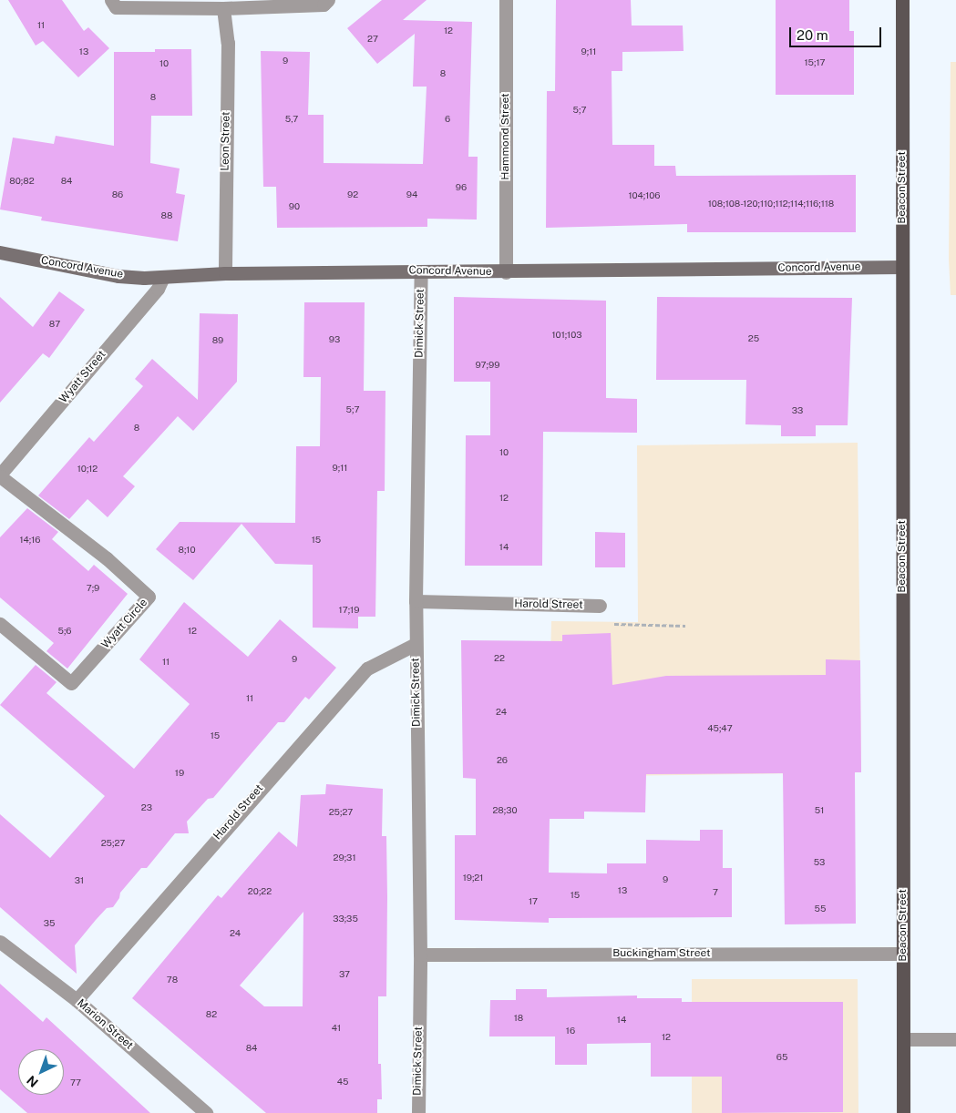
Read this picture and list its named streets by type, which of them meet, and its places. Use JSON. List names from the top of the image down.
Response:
{
  "streets": {
    "main road": ["Beacon Street", "Concord Avenue"],
    "street": [
      "Hammond Street",
      "Leon Street",
      "Dimick Street",
      "Wyatt Street",
      "Harold Street",
      "Wyatt Circle",
      "Buckingham Street",
      "Marion Street"
    ]
  },
  "crossings": [
    ["Hammond Street", "Concord Avenue"],
    ["Leon Street", "Concord Avenue"],
    ["Beacon Street", "Concord Avenue"],
    ["Beacon Street", "Buckingham Street"],
    ["Concord Avenue", "Dimick Street"],
    ["Concord Avenue", "Wyatt Street"],
    ["Dimick Street", "Harold Street"],
    ["Dimick Street", "Buckingham Street"],
    ["Wyatt Street", "Wyatt Circle"],
    ["Harold Street", "Marion Street"]
  ],
  "house_numbers": [
    "11",
    "12",
    "27",
    "13",
    "9;11",
    "9",
    "15;17",
    "10",
    "8",
    "8",
    "5;7",
    "5,7",
    "6",
    "80;82",
    "84",
    "96",
    "86",
    "92",
    "94",
    "104;106",
    "108;108-120;110;112;114;116;118",
    "90",
    "88",
    "87",
    "101;103",
    "25",
    "93",
    "89",
    "97;99",
    "5;7",
    "33",
    "8",
    "10",
    "9;11",
    "10;12",
    "12",
    "14;16",
    "15",
    "14",
    "8;10",
    "7;9",
    "17;19",
    "5;6",
    "12",
    "22",
    "9",
    "11",
    "11",
    "24",
    "45;47",
    "15",
    "26",
    "19",
    "23",
    "28;30",
    "51",
    "25;27",
    "25;27",
    "29;31",
    "53",
    "19;21",
    "9",
    "31",
    "13",
    "20;22",
    "7",
    "15",
    "17",
    "55",
    "33;35",
    "35",
    "24",
    "37",
    "78",
    "82",
    "18",
    "14",
    "41",
    "16",
    "12",
    "84",
    "65",
    "45",
    "77"
  ],
  "scale_bar": "20 m",
  "north": "bottom left"
}
